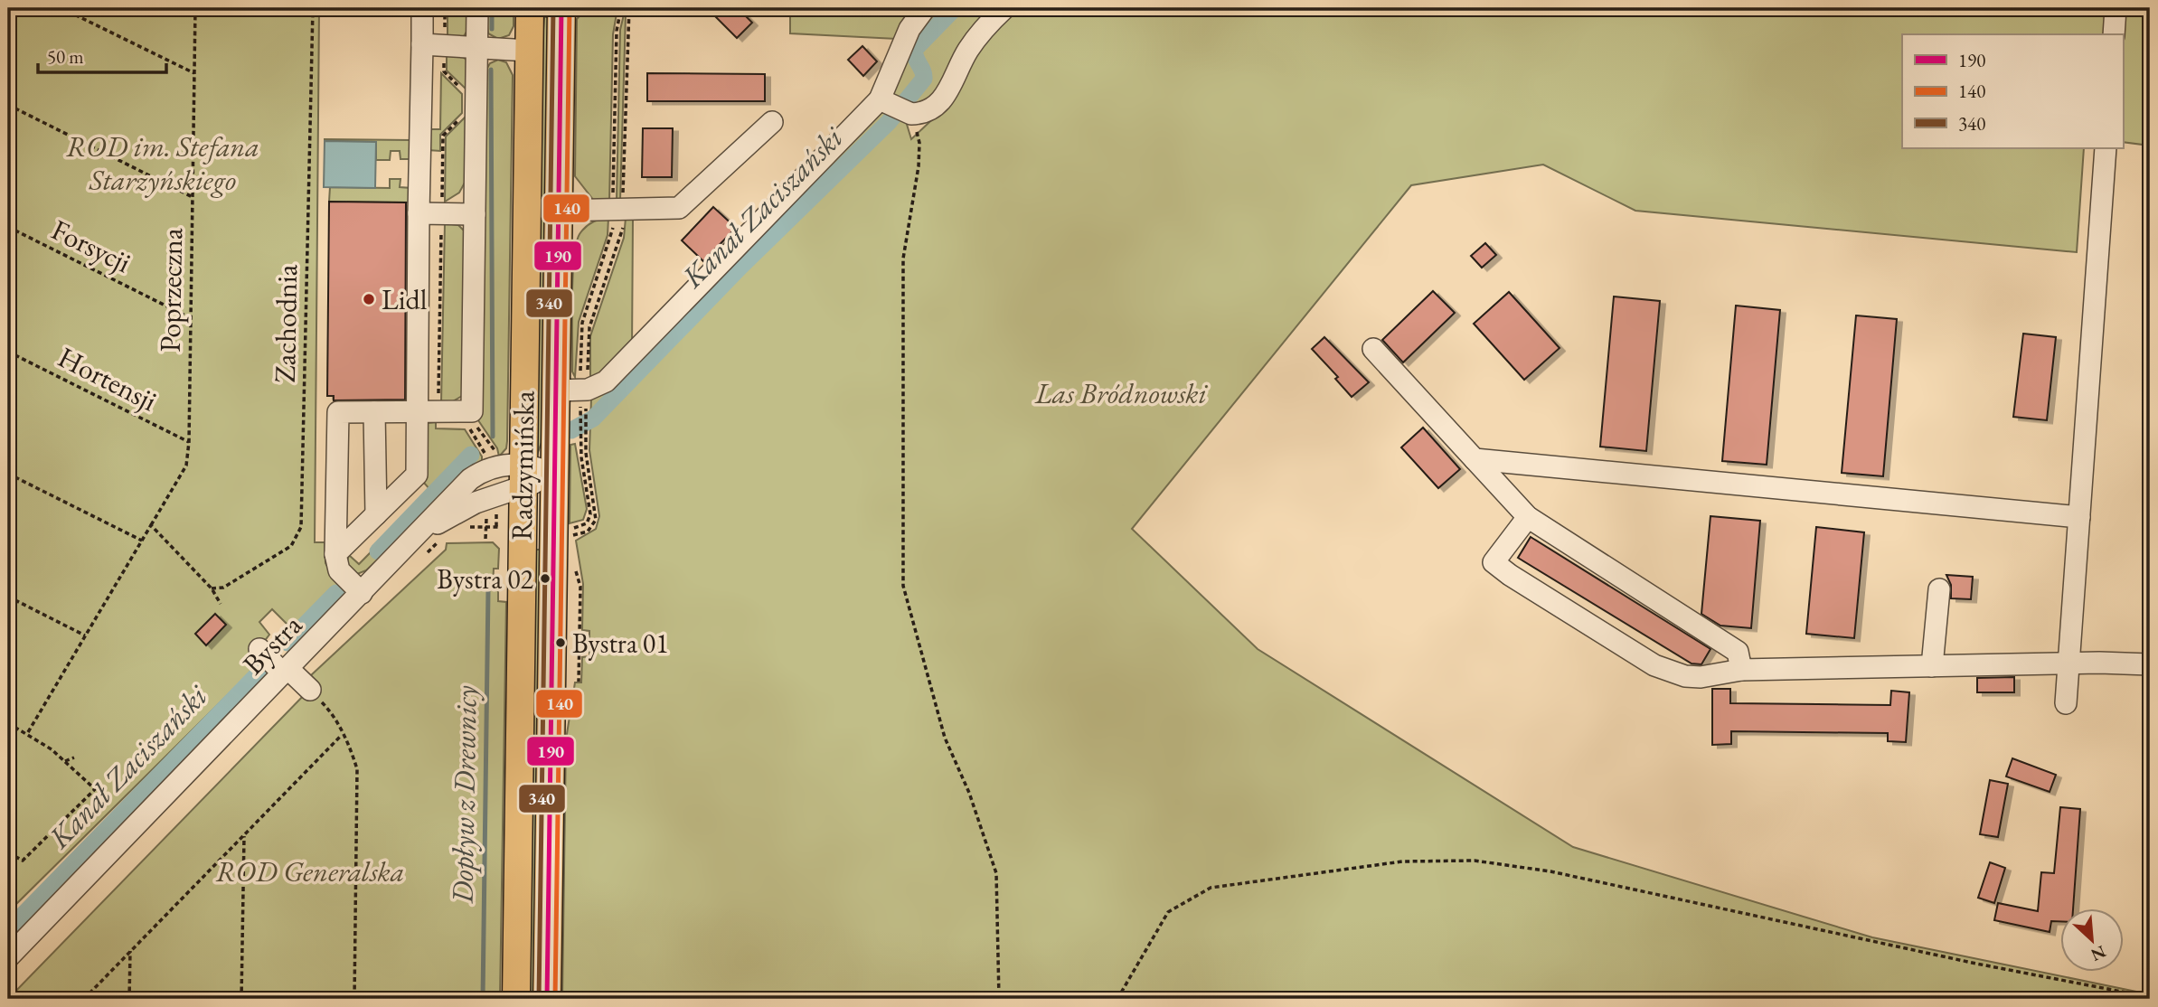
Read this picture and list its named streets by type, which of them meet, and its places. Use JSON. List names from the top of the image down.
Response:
{
  "streets": {
    "main road": ["Radzymińska"],
    "street": ["Bystra"],
    "path": [
      "Forsycji",
      "Poprzeczna",
      "Zachodnia",
      "Hortensji"
    ]
  },
  "crossings": [
    ["Forsycji", "Poprzeczna"],
    ["Poprzeczna", "Hortensji"],
    ["Radzymińska", "Bystra"]
  ],
  "water": ["Kanał Zaciszański", "Dopływ z Drewnicy"],
  "parks": ["ROD im. Stefana Starzyńskiego", "Las Bródnowski", "ROD Generalska"],
  "places": ["Lidl", "Bystra 02", "Bystra 01"],
  "lines": ["transit line 190", "transit line 140", "transit line 340"],
  "legend": ["190", "140", "340"],
  "scale_bar": "50 m",
  "north": "bottom right"
}
